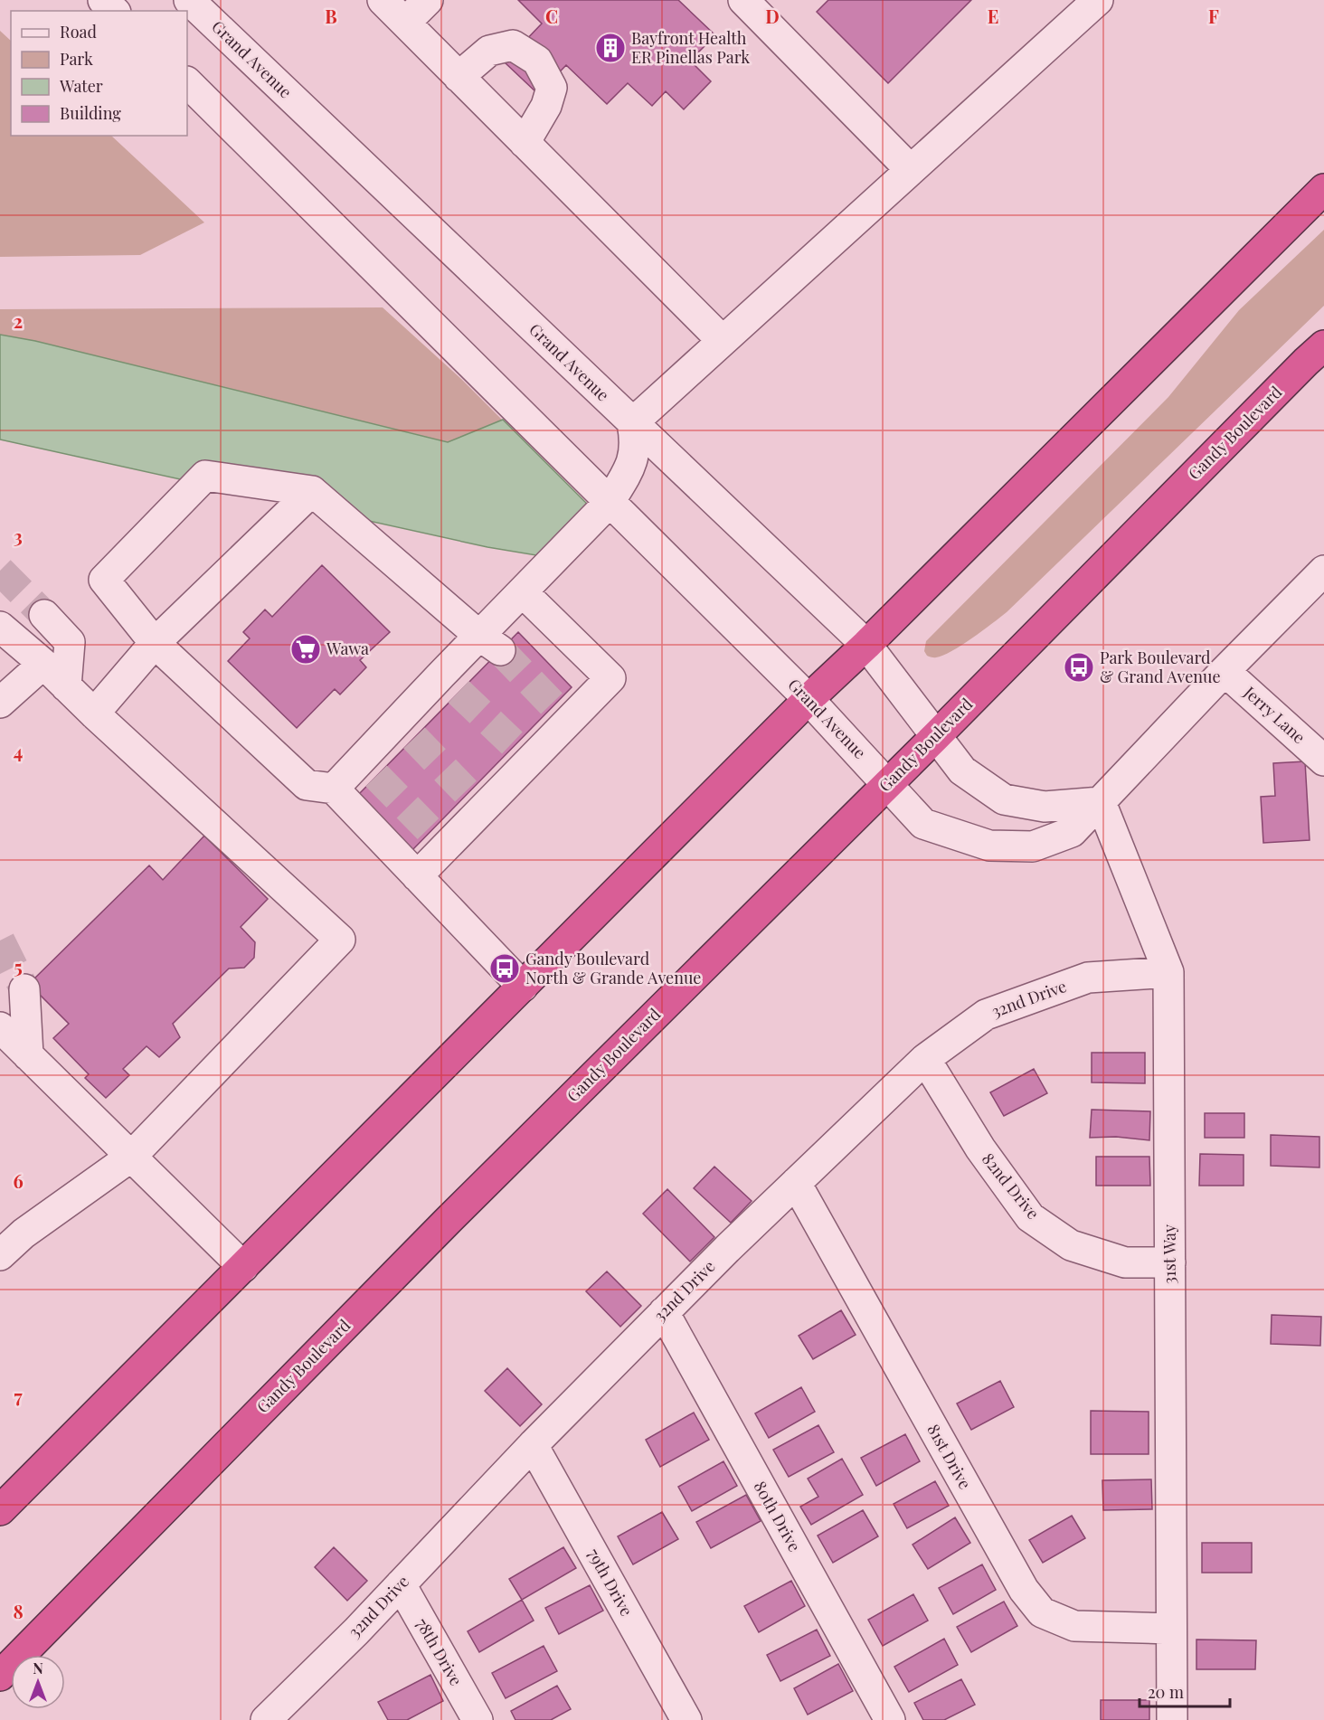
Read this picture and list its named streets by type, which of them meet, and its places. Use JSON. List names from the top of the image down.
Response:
{
  "streets": {
    "highway": ["Gandy Boulevard"],
    "street": [
      "Grand Avenue",
      "Jerry Lane",
      "32nd Drive",
      "82nd Drive",
      "31st Way",
      "81st Drive",
      "80th Drive",
      "79th Drive",
      "78th Drive"
    ]
  },
  "crossings": [
    ["Grand Avenue", "Gandy Boulevard"],
    ["Grand Avenue", "Jerry Lane"],
    ["Grand Avenue", "31st Way"],
    ["32nd Drive", "82nd Drive"],
    ["32nd Drive", "31st Way"],
    ["32nd Drive", "81st Drive"],
    ["32nd Drive", "80th Drive"],
    ["32nd Drive", "79th Drive"],
    ["32nd Drive", "78th Drive"],
    ["82nd Drive", "31st Way"],
    ["31st Way", "81st Drive"]
  ],
  "places": {
    "building": ["Bayfront Health ER Pinellas Park"],
    "supermarket": ["Wawa"],
    "bus stop": ["Park Boulevard & Grand Avenue", "Gandy Boulevard North & Grande Avenue"]
  },
  "legend": [
    "Road",
    "Park",
    "Water",
    "Building"
  ],
  "scale_bar": "20 m",
  "north": "top",
  "grid": {
    "columns": [
      "B",
      "C",
      "D",
      "E",
      "F"
    ],
    "rows": [
      "2",
      "3",
      "4",
      "5",
      "6",
      "7",
      "8"
    ]
  }
}
